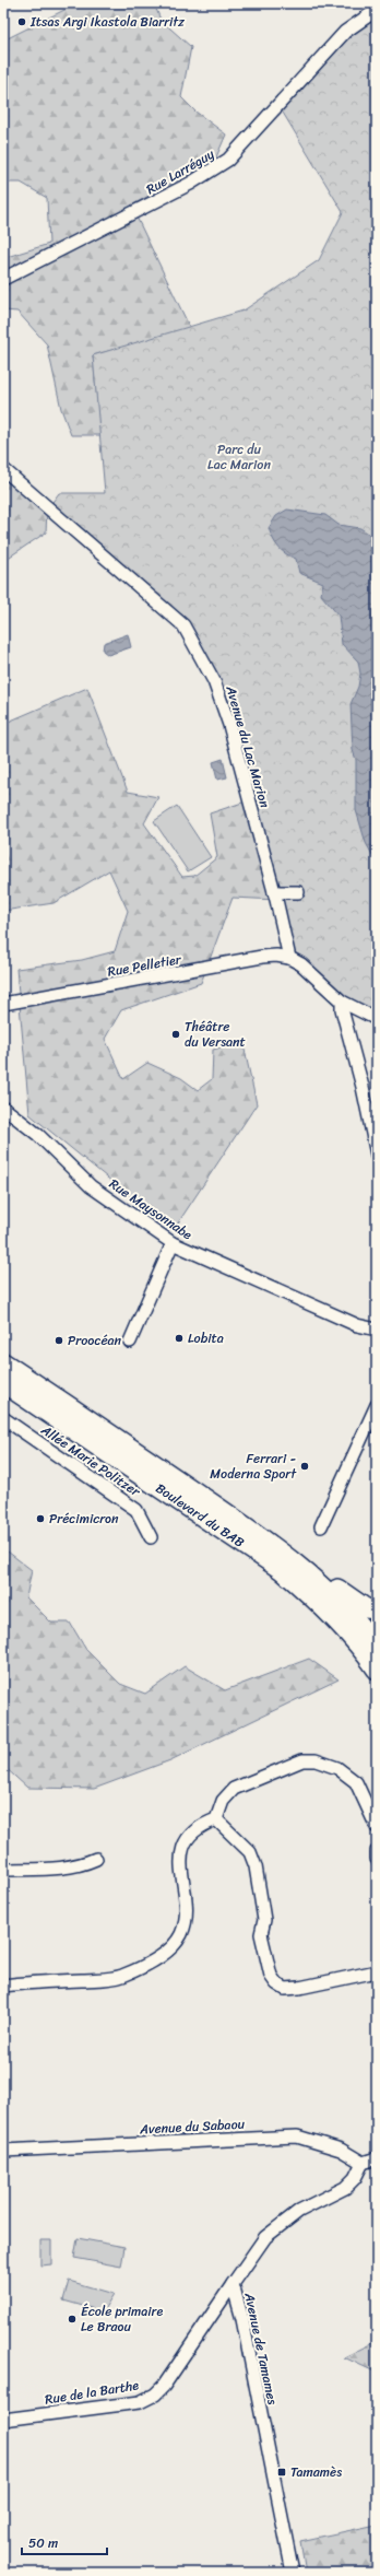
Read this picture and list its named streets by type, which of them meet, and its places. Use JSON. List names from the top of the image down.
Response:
{
  "streets": {
    "main road": ["Boulevard du BAB"],
    "street": [
      "Rue Larréguy",
      "Avenue du Lac Marion",
      "Rue Pelletier",
      "Rue Maysonnabe",
      "Allée Marie Politzer",
      "Avenue du Sabaou",
      "Avenue de Tamames",
      "Rue de la Barthe"
    ]
  },
  "crossings": [
    ["Avenue du Lac Marion", "Rue Pelletier"],
    ["Avenue du Sabaou", "Avenue de Tamames"],
    ["Avenue de Tamames", "Rue de la Barthe"]
  ],
  "parks": ["Parc du Lac Marion"],
  "places": {
    "other": [
      "Itsas Argi Ikastola Biarritz",
      "Théâtre du Versant",
      "Lobita",
      "Proocéan",
      "Ferrari - Moderna Sport",
      "Précimicron",
      "École primaire Le Braou"
    ],
    "transit": ["Tamamès"]
  },
  "scale_bar": "50 m"
}
